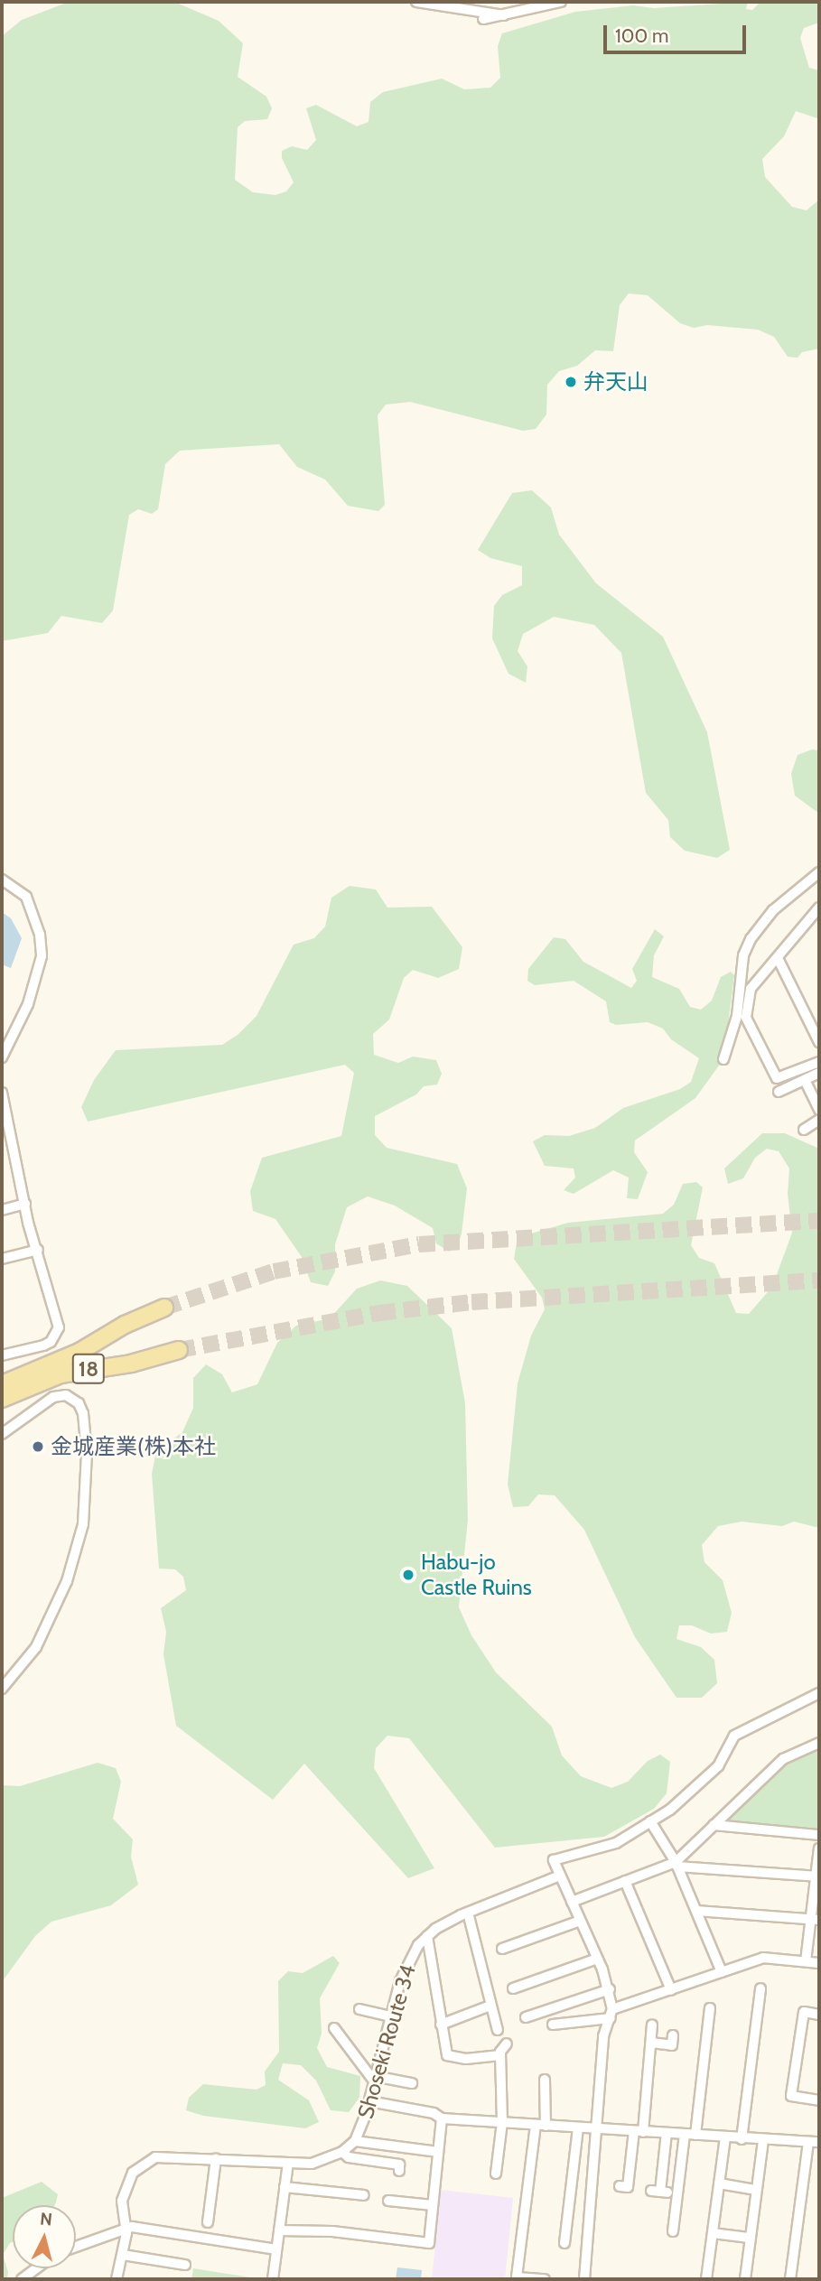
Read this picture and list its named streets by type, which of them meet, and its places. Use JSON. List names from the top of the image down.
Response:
{
  "streets": {
    "main road": ["18"],
    "street": ["Shoseki Route 34"]
  },
  "places": ["弁天山", "金城産業(株)本社", "Habu-jo Castle Ruins"],
  "scale_bar": "100 m",
  "north": "top"
}
